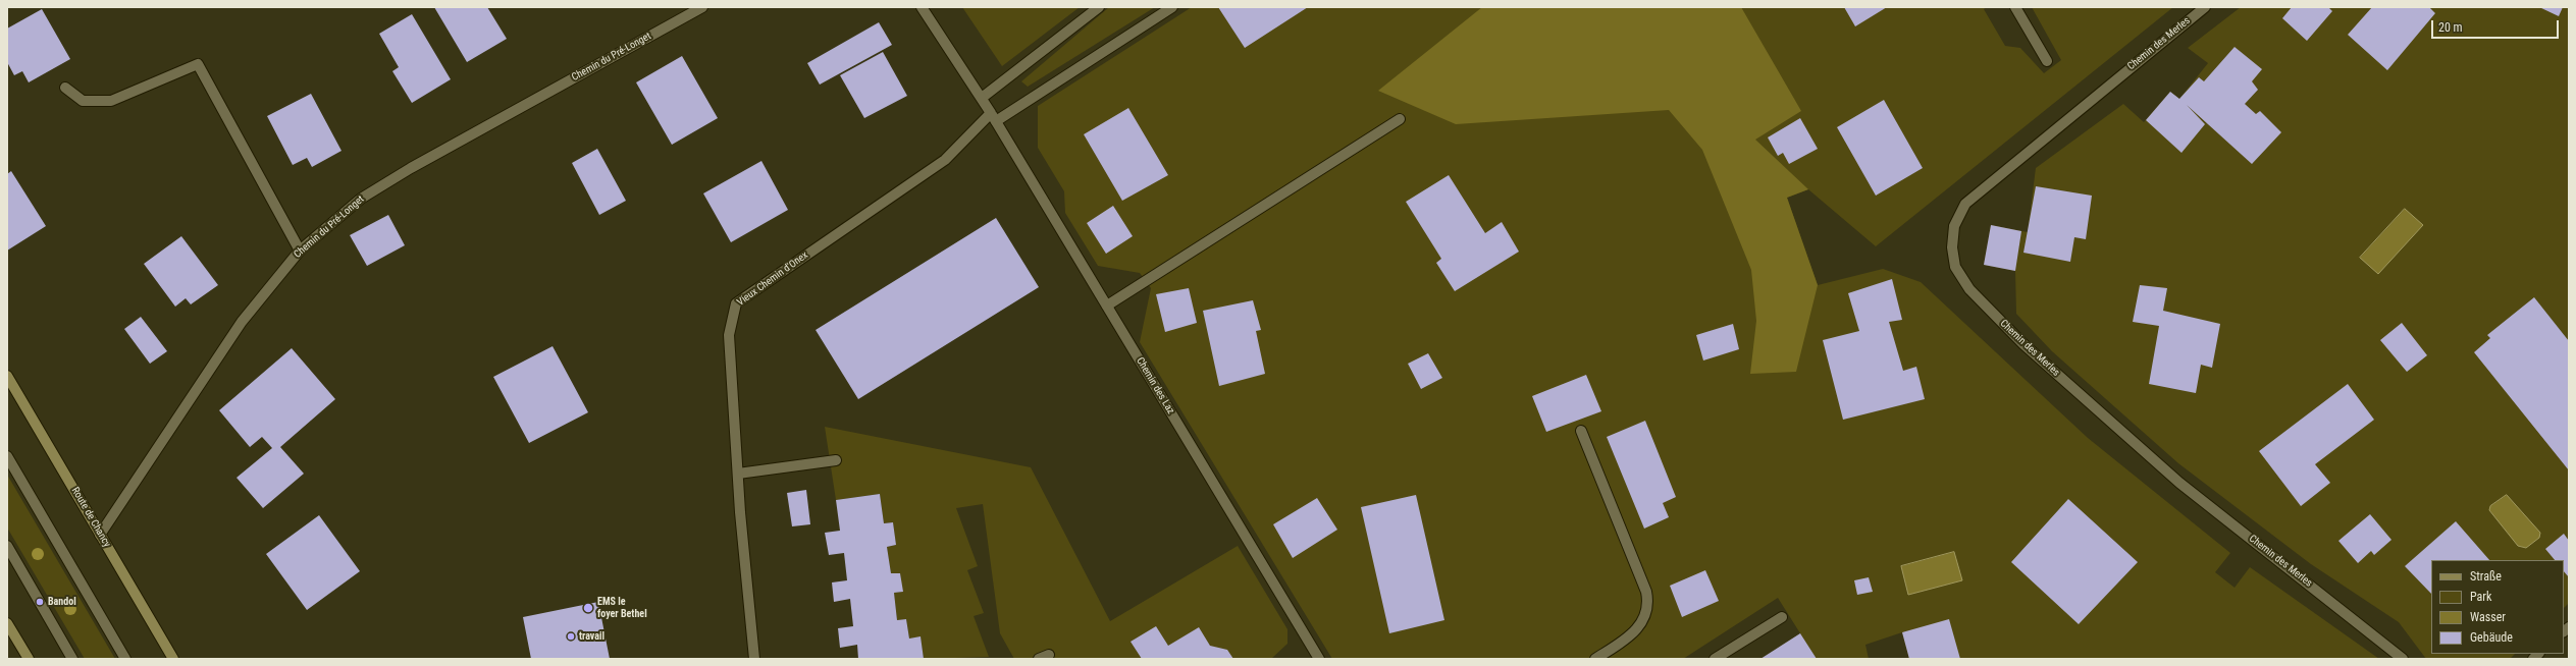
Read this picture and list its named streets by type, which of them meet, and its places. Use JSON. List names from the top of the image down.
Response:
{
  "streets": {
    "main road": ["Route de Chancy"],
    "street": [
      "Chemin des Merles",
      "Chemin du Pré-Longet",
      "Vieux Chemin d'Onex",
      "Chemin des Laz"
    ]
  },
  "crossings": [
    ["Chemin du Pré-Longet", "Route de Chancy"],
    ["Vieux Chemin d'Onex", "Chemin des Laz"]
  ],
  "places": ["Bandol", "EMS le foyer Bethel", "travail"],
  "legend": [
    "Straße",
    "Park",
    "Wasser",
    "Gebäude"
  ],
  "scale_bar": "20 m"
}
